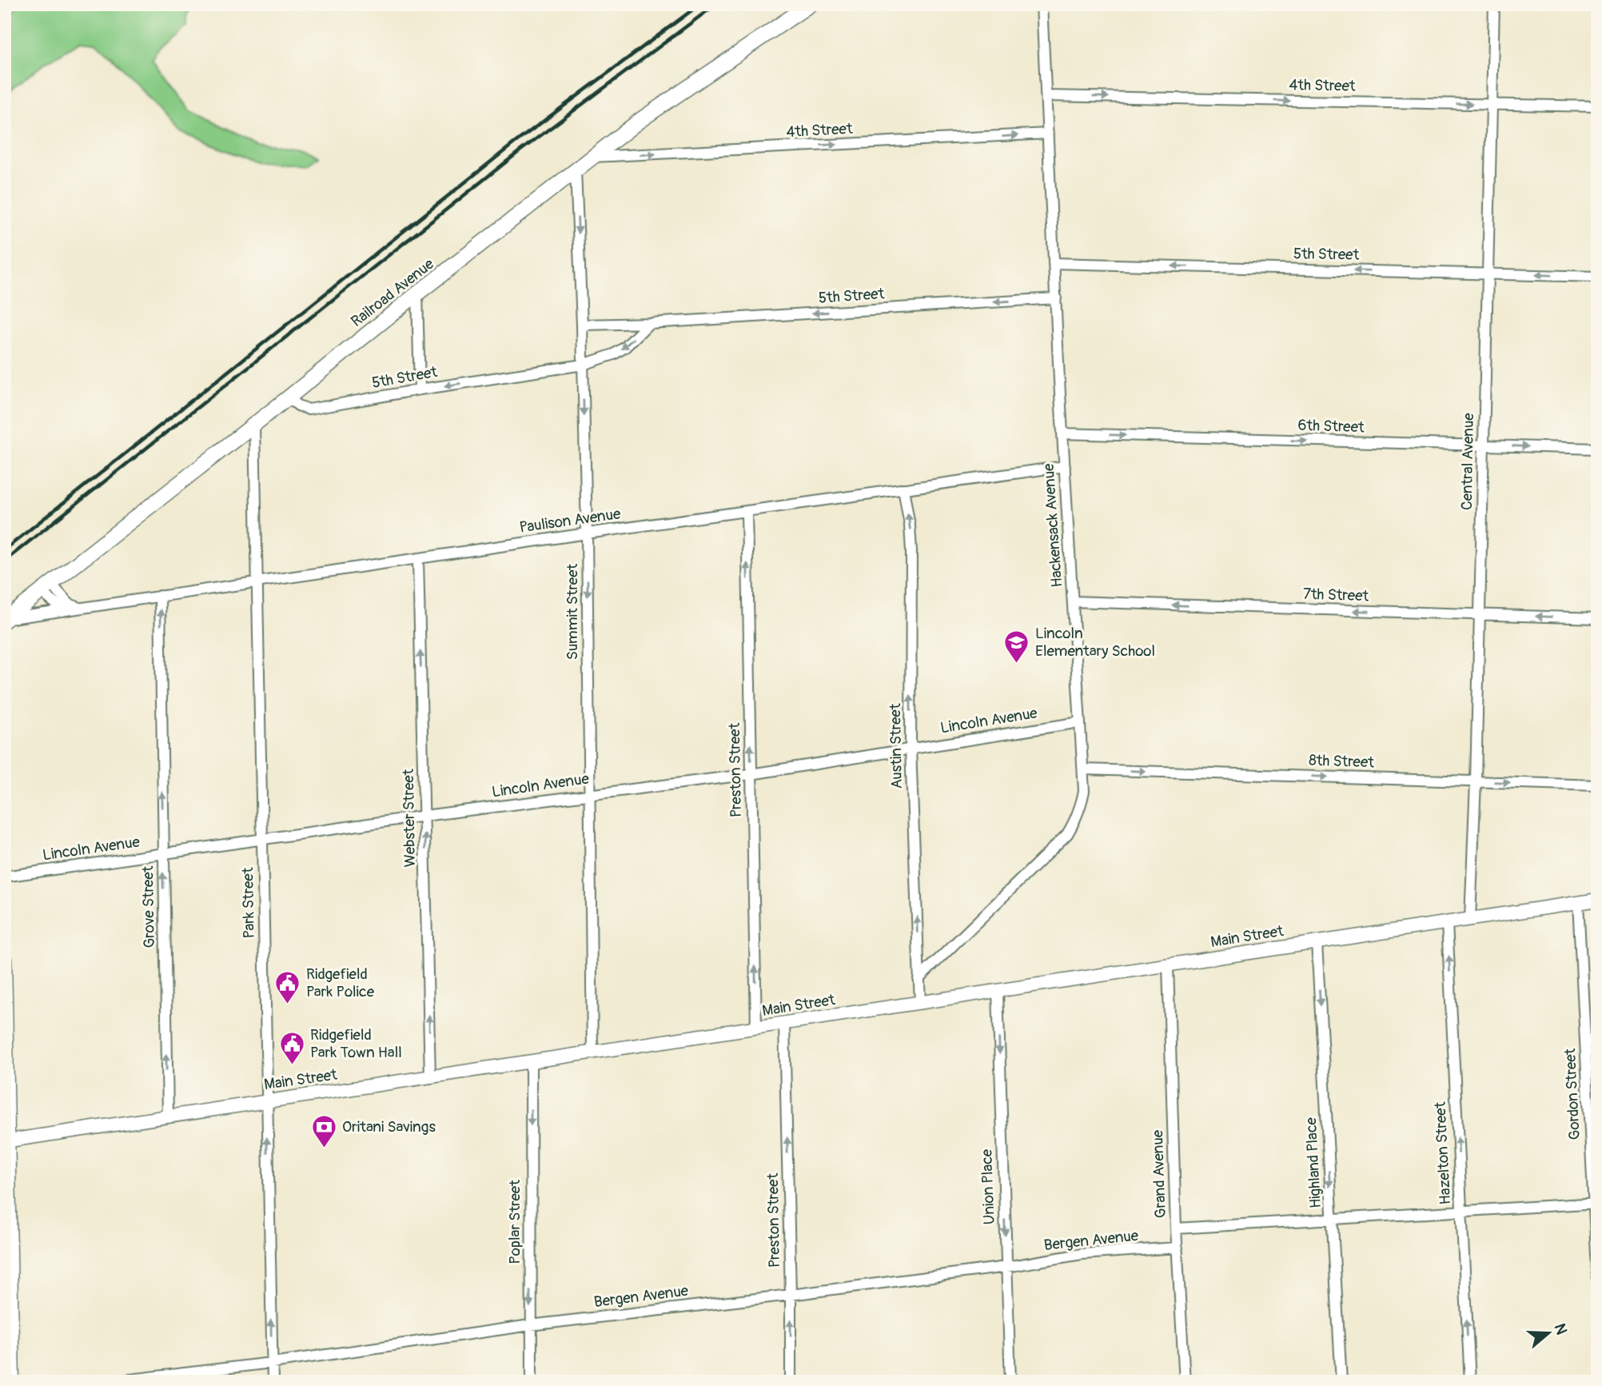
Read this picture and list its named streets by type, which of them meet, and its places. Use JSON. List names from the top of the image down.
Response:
{
  "streets": {
    "main road": ["Railroad Avenue"],
    "street": [
      "4th Street",
      "5th Street",
      "6th Street",
      "Central Avenue",
      "Paulison Avenue",
      "Hackensack Avenue",
      "7th Street",
      "Summit Street",
      "Lincoln Avenue",
      "Austin Street",
      "8th Street",
      "Preston Street",
      "Webster Street",
      "Park Street",
      "Grove Street",
      "Main Street",
      "Gordon Street",
      "Hazelton Street",
      "Highland Place",
      "Grand Avenue",
      "Union Place",
      "Poplar Street",
      "Bergen Avenue"
    ]
  },
  "crossings": [
    ["4th Street", "Railroad Avenue"],
    ["4th Street", "Central Avenue"],
    ["4th Street", "Hackensack Avenue"],
    ["5th Street", "Railroad Avenue"],
    ["5th Street", "Central Avenue"],
    ["5th Street", "Hackensack Avenue"],
    ["5th Street", "Summit Street"],
    ["Railroad Avenue", "Paulison Avenue"],
    ["Railroad Avenue", "Summit Street"],
    ["Railroad Avenue", "Park Street"],
    ["6th Street", "Central Avenue"],
    ["6th Street", "Hackensack Avenue"],
    ["Central Avenue", "7th Street"],
    ["Central Avenue", "8th Street"],
    ["Central Avenue", "Main Street"],
    ["Paulison Avenue", "Hackensack Avenue"],
    ["Paulison Avenue", "Summit Street"],
    ["Paulison Avenue", "Austin Street"],
    ["Paulison Avenue", "Preston Street"],
    ["Paulison Avenue", "Webster Street"],
    ["Paulison Avenue", "Park Street"],
    ["Paulison Avenue", "Grove Street"],
    ["Hackensack Avenue", "7th Street"],
    ["Hackensack Avenue", "Lincoln Avenue"],
    ["Hackensack Avenue", "Austin Street"],
    ["Hackensack Avenue", "8th Street"],
    ["Summit Street", "Lincoln Avenue"],
    ["Summit Street", "Main Street"],
    ["Lincoln Avenue", "Austin Street"],
    ["Lincoln Avenue", "Preston Street"],
    ["Lincoln Avenue", "Webster Street"],
    ["Lincoln Avenue", "Park Street"],
    ["Lincoln Avenue", "Grove Street"],
    ["Austin Street", "Main Street"],
    ["Preston Street", "Main Street"],
    ["Preston Street", "Bergen Avenue"],
    ["Webster Street", "Main Street"],
    ["Park Street", "Main Street"],
    ["Park Street", "Bergen Avenue"],
    ["Grove Street", "Main Street"],
    ["Main Street", "Gordon Street"],
    ["Main Street", "Hazelton Street"],
    ["Main Street", "Highland Place"],
    ["Main Street", "Grand Avenue"],
    ["Main Street", "Union Place"],
    ["Main Street", "Poplar Street"],
    ["Grand Avenue", "Bergen Avenue"],
    ["Union Place", "Bergen Avenue"],
    ["Poplar Street", "Bergen Avenue"]
  ],
  "one_way": [
    "4th Street",
    "5th Street",
    "6th Street",
    "7th Street",
    "Summit Street",
    "Austin Street",
    "8th Street",
    "Preston Street",
    "Webster Street",
    "Grove Street",
    "Hazelton Street",
    "Highland Place",
    "Union Place",
    "Poplar Street"
  ],
  "places": {
    "school or university": ["Lincoln Elementary School"],
    "public building": ["Ridgefield Park Police", "Ridgefield Park Town Hall"],
    "bank": ["Oritani Savings"]
  },
  "north": "right"
}
